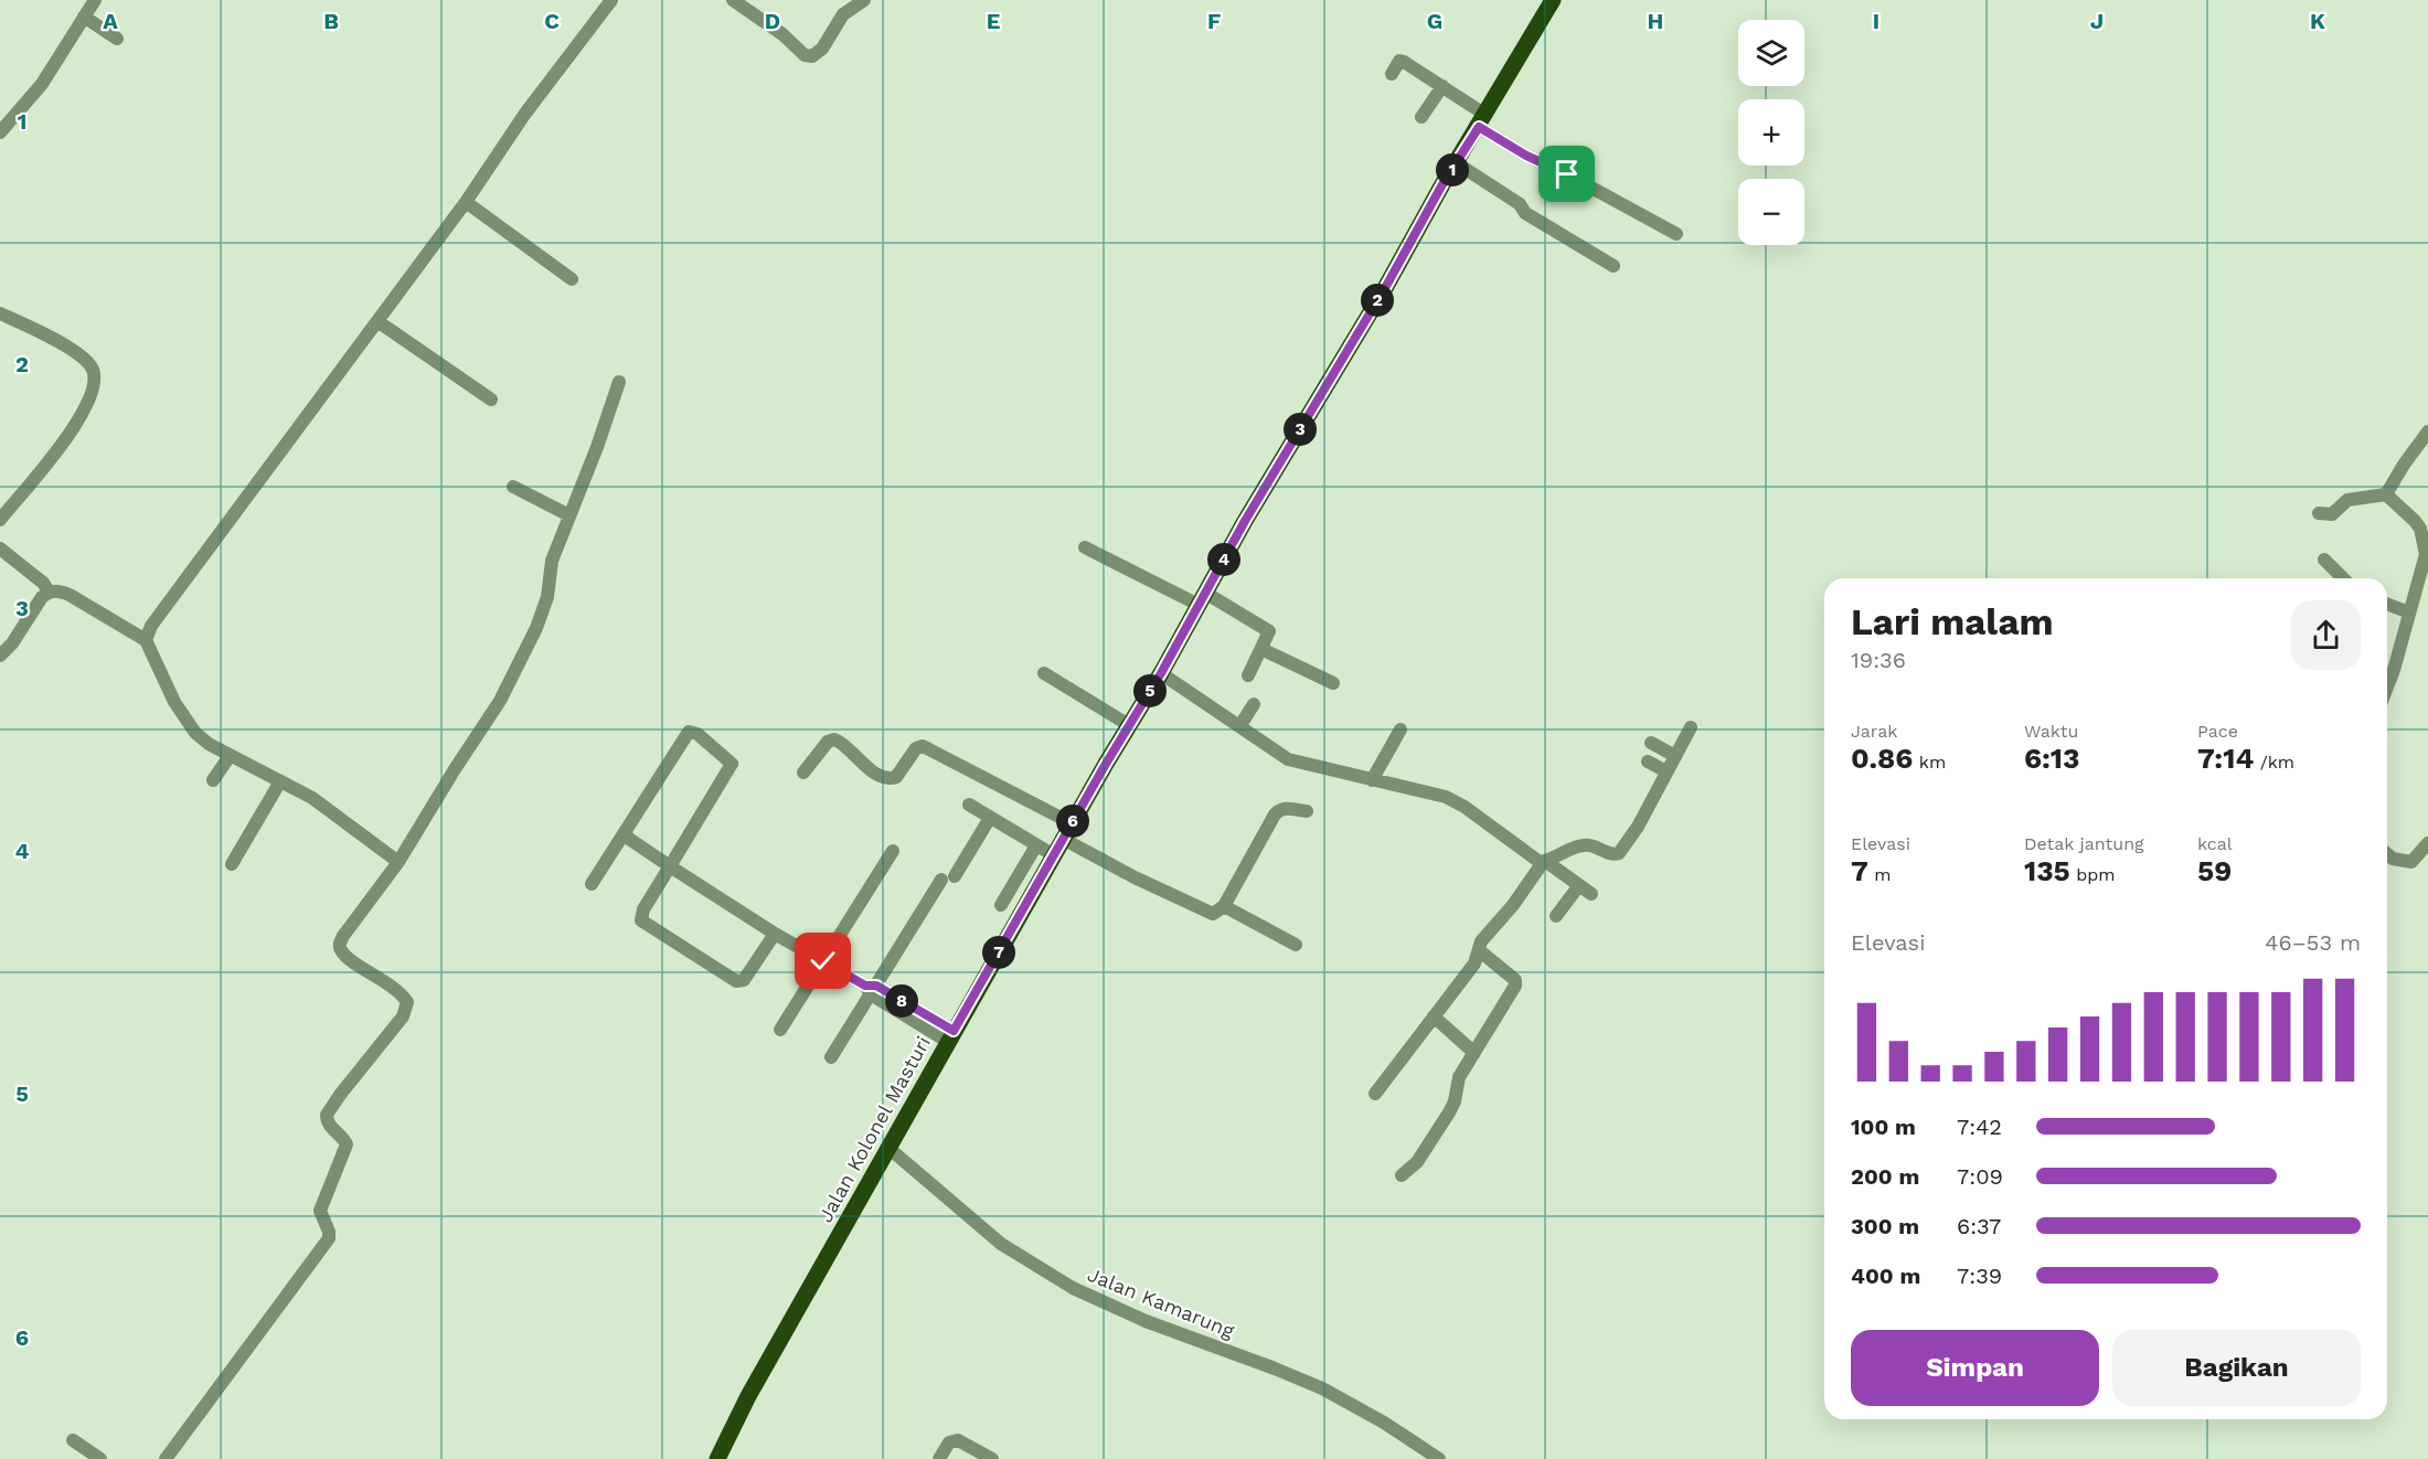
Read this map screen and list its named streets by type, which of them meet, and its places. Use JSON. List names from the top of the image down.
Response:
{
  "streets": {
    "main road": ["Jalan Kolonel Masturi"],
    "street": ["Jalan Kamarung"]
  },
  "crossings": [
    ["Jalan Kolonel Masturi", "Jalan Kamarung"]
  ],
  "page": {
    "map_buttons": ["+", "−"],
    "pins": [
      "1",
      "2",
      "3",
      "4",
      "5",
      "6",
      "7",
      "8"
    ],
    "heading": ["Lari malam", "19:36"],
    "stats": [
      ["Jarak", "0.86 km"],
      ["Waktu", "6:13"],
      ["Pace", "7:14 /km"],
      ["Elevasi", "7 m"],
      ["Detak jantung", "135 bpm"],
      ["kcal", "59"]
    ],
    "chart": ["Elevasi", "46–53 m"],
    "list": [
      {
        "name": "100 m",
        "note": "7:42"
      },
      {
        "name": "200 m",
        "note": "7:09"
      },
      {
        "name": "300 m",
        "note": "6:37"
      },
      {
        "name": "400 m",
        "note": "7:39"
      }
    ],
    "buttons": ["Simpan", "Bagikan"]
  },
  "grid": {
    "columns": [
      "A",
      "B",
      "C",
      "D",
      "E",
      "F",
      "G",
      "H",
      "I",
      "J",
      "K"
    ],
    "rows": [
      "1",
      "2",
      "3",
      "4",
      "5",
      "6"
    ]
  }
}
